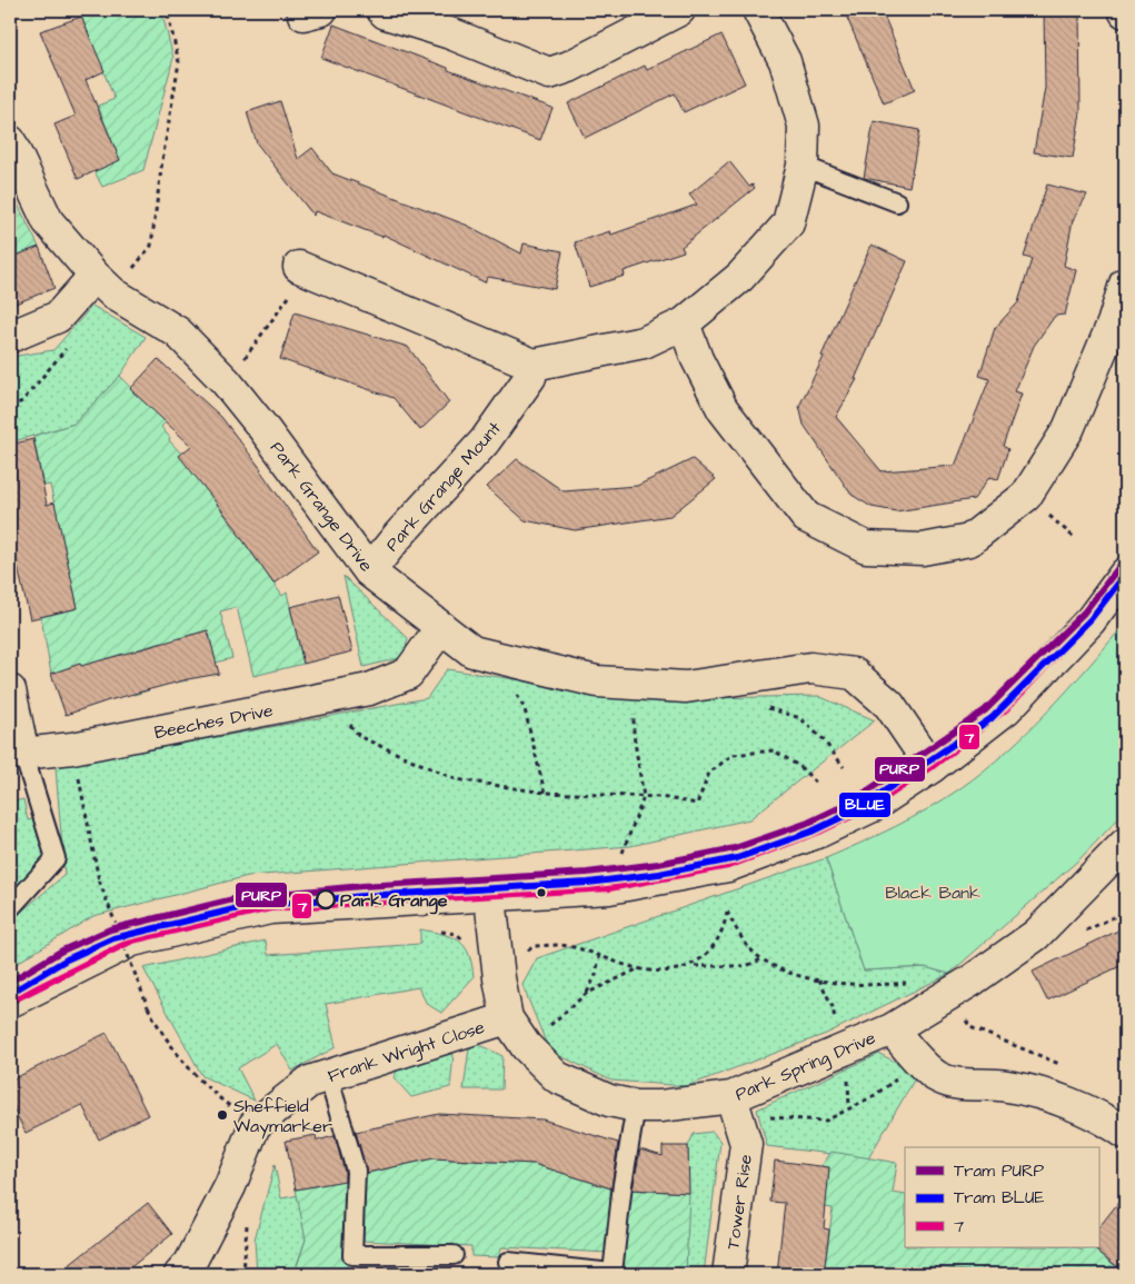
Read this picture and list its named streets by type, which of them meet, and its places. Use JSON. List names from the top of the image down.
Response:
{
  "streets": {
    "street": [
      "Park Grange Mount",
      "Park Grange Drive",
      "Beeches Drive",
      "Frank Wright Close",
      "Park Spring Drive",
      "Tower Rise"
    ]
  },
  "crossings": [
    ["Park Grange Mount", "Park Grange Drive"],
    ["Park Grange Drive", "Beeches Drive"],
    ["Frank Wright Close", "Park Spring Drive"],
    ["Park Spring Drive", "Tower Rise"]
  ],
  "parks": ["Black Bank"],
  "places": ["Park Grange", "Sheffield Waymarker"],
  "lines": ["tram line PURP", "transit line 7", "tram line BLUE"],
  "legend": ["Tram PURP", "Tram BLUE", "7"]
}
